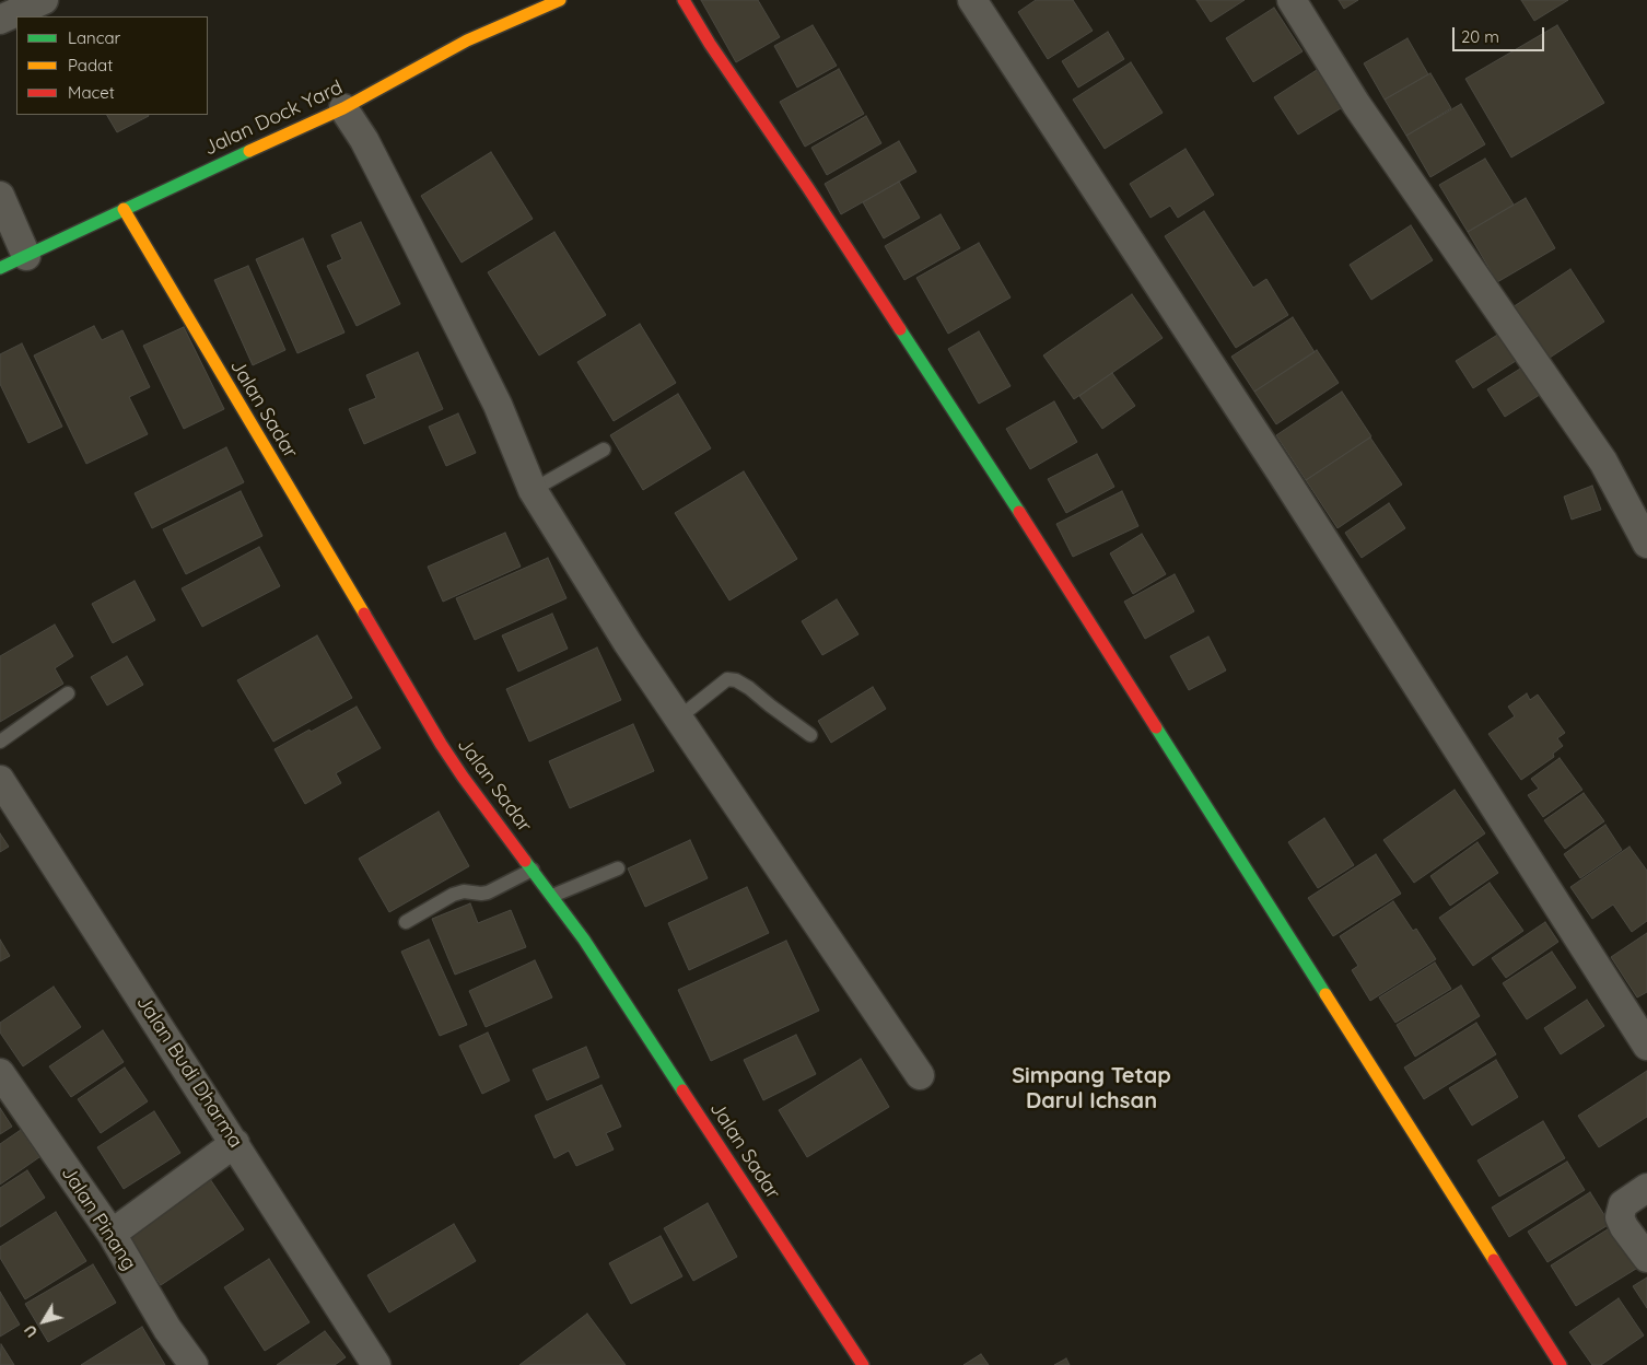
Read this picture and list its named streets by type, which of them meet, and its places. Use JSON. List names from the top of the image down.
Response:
{
  "streets": {
    "street": [
      "Jalan Dock Yard",
      "Jalan Sadar",
      "Jalan Budi Dharma",
      "Jalan Pinang"
    ]
  },
  "crossings": [
    ["Jalan Dock Yard", "Jalan Sadar"]
  ],
  "districts": ["Simpang Tetap Darul Ichsan"],
  "legend": ["Lancar", "Padat", "Macet"],
  "scale_bar": "20 m",
  "north": "bottom left"
}
